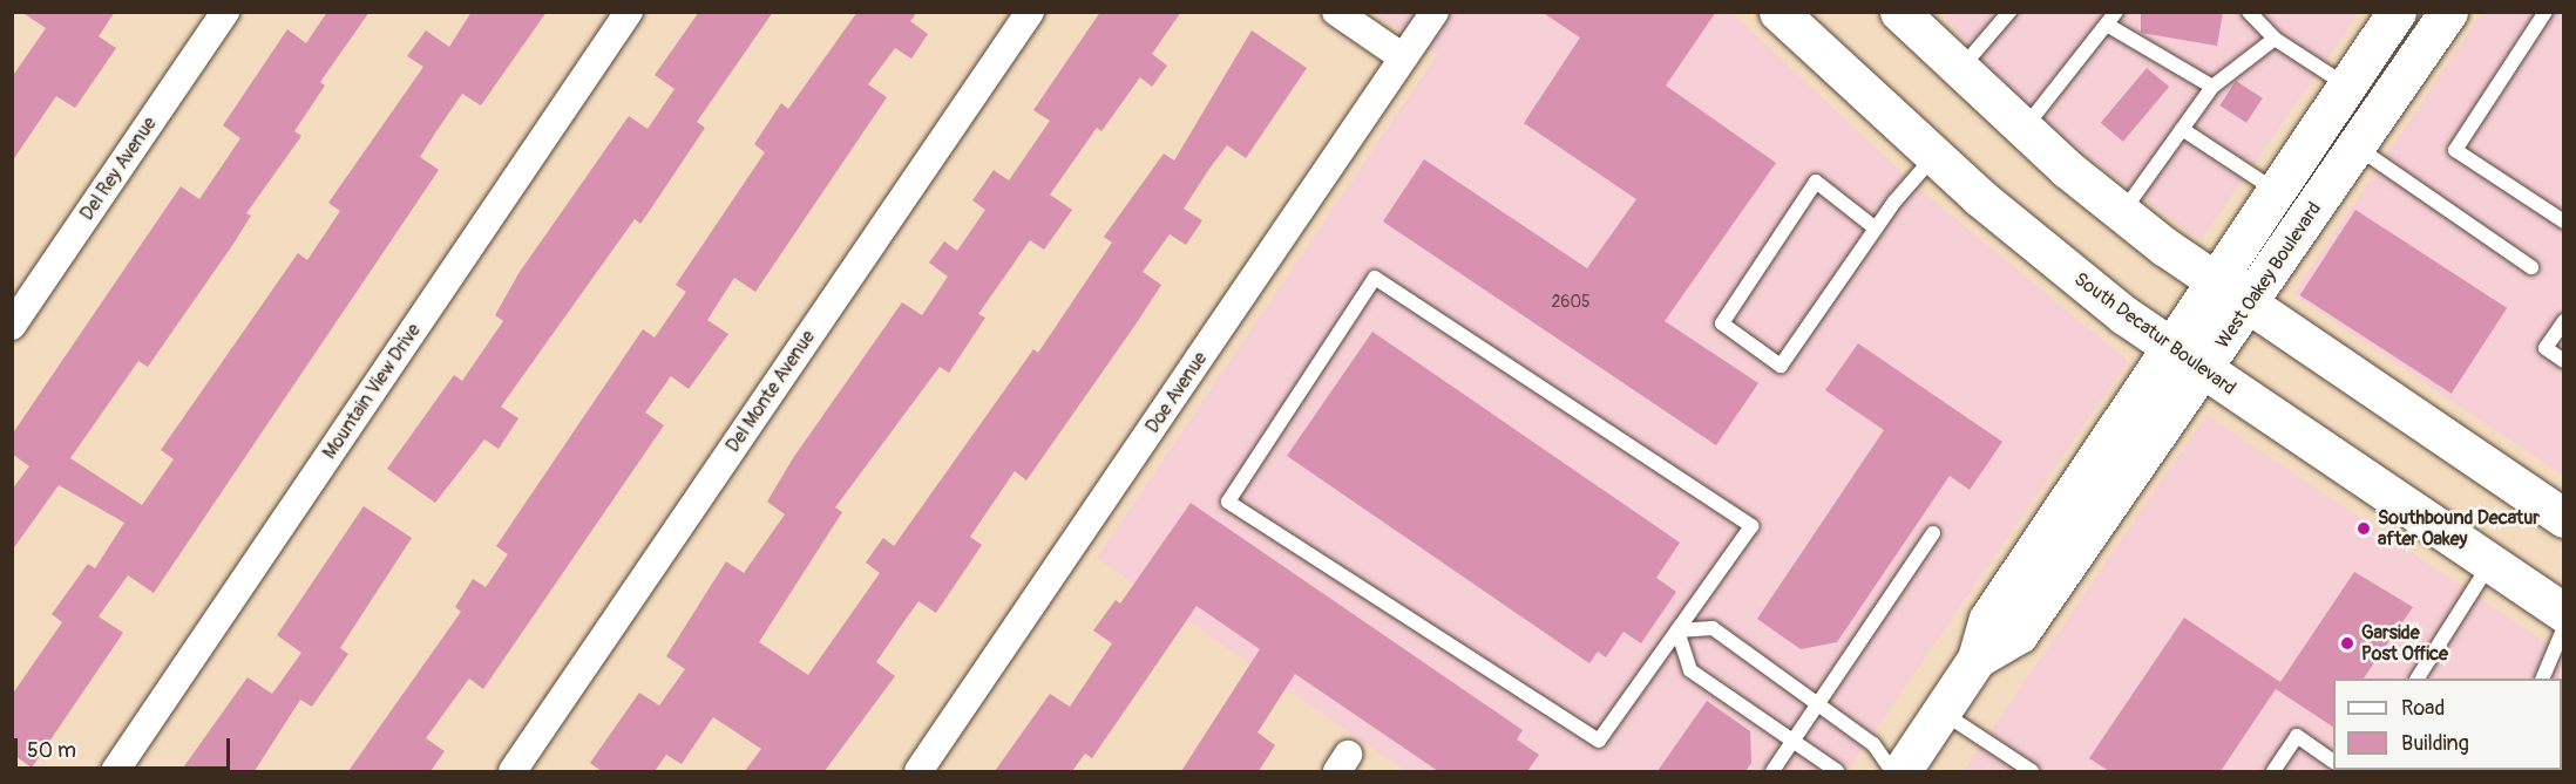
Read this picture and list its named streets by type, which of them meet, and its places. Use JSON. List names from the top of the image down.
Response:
{
  "streets": {
    "main road": ["West Oakey Boulevard", "South Decatur Boulevard"],
    "street": [
      "Del Rey Avenue",
      "Mountain View Drive",
      "Del Monte Avenue",
      "Doe Avenue"
    ]
  },
  "crossings": [
    ["West Oakey Boulevard", "South Decatur Boulevard"]
  ],
  "places": ["Southbound Decatur after Oakey", "Garside Post Office"],
  "house_numbers": ["2605"],
  "legend": ["Road", "Building"],
  "scale_bar": "50 m"
}
